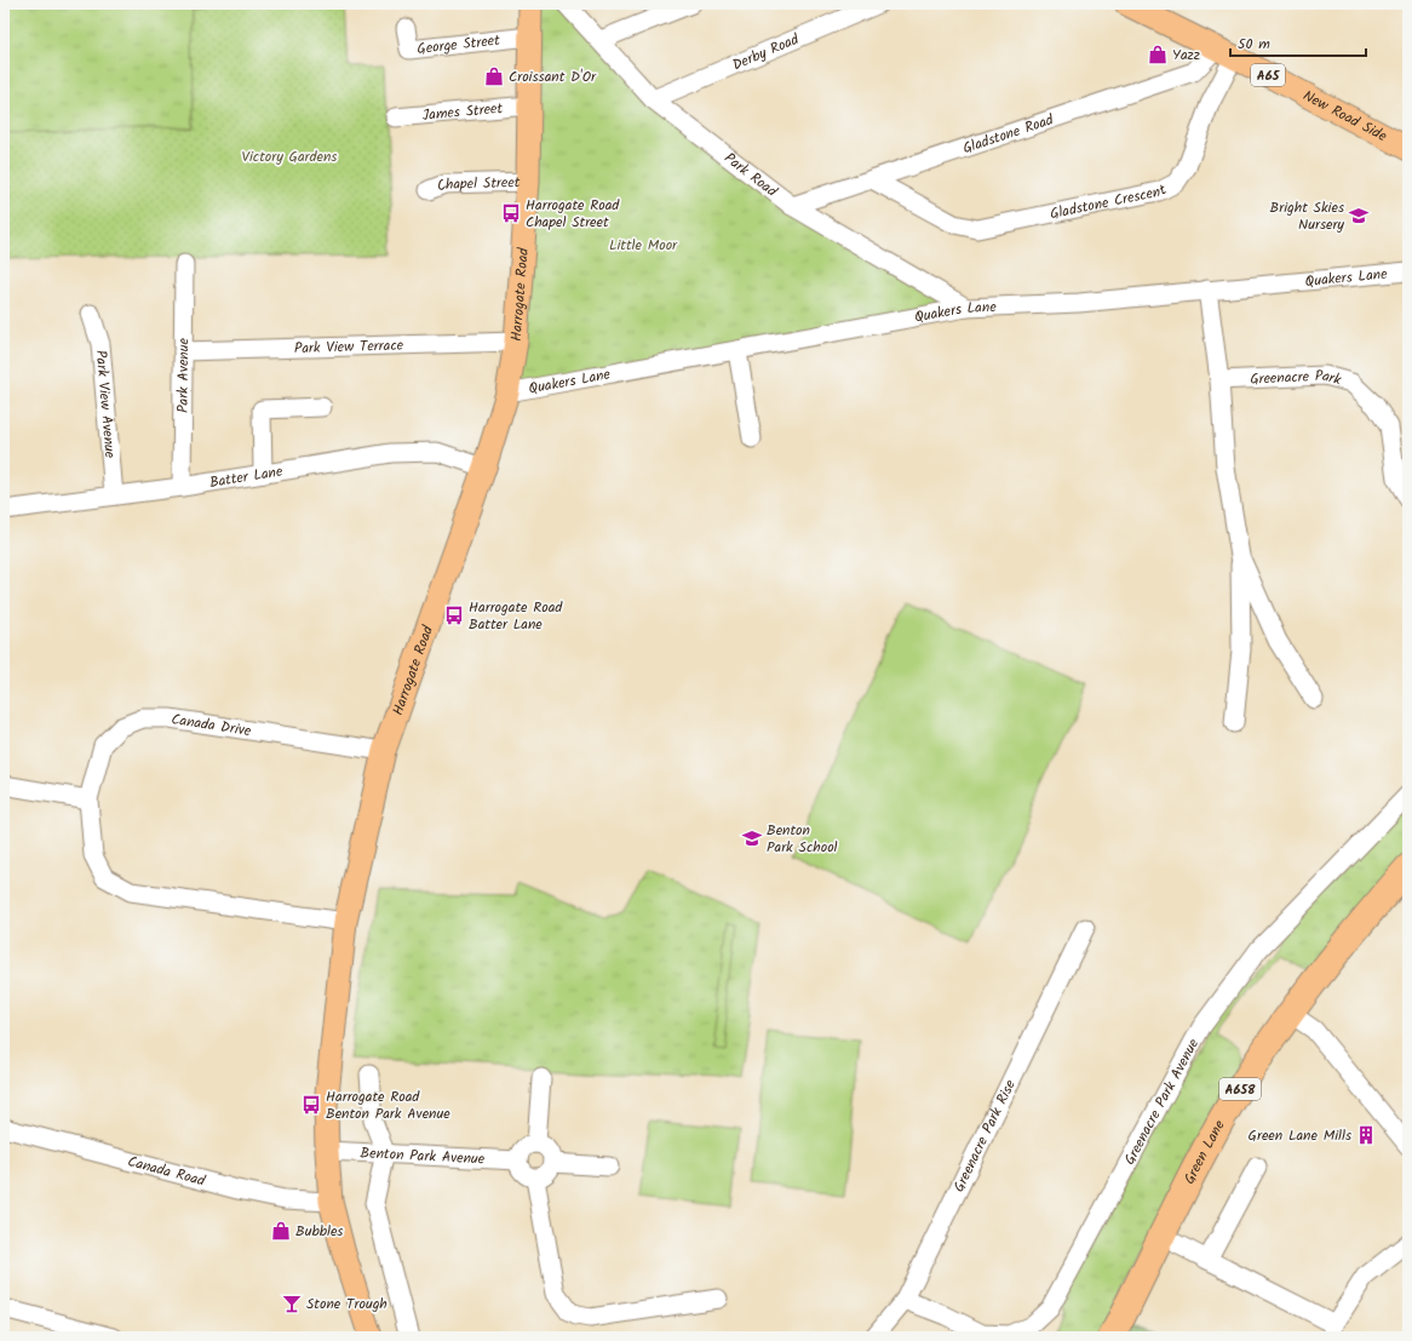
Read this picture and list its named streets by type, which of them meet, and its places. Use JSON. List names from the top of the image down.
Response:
{
  "streets": {
    "highway": ["A658", "Green Lane"],
    "main road": ["A65", "New Road Side", "Harrogate Road"],
    "street": [
      "George Street",
      "Derby Road",
      "James Street",
      "Gladstone Road",
      "Park Road",
      "Chapel Street",
      "Gladstone Crescent",
      "Quakers Lane",
      "Park View Terrace",
      "Park Avenue",
      "Greenacre Park",
      "Park View Avenue",
      "Batter Lane",
      "Canada Drive",
      "Greenacre Park Avenue",
      "Greenacre Park Rise",
      "Benton Park Avenue",
      "Canada Road"
    ]
  },
  "crossings": [
    ["George Street", "Harrogate Road"],
    ["Derby Road", "Park Road"],
    ["James Street", "Harrogate Road"],
    ["New Road Side", "Gladstone Road"],
    ["New Road Side", "Gladstone Crescent"],
    ["Gladstone Road", "Park Road"],
    ["Gladstone Road", "Gladstone Crescent"],
    ["Park Road", "Quakers Lane"],
    ["Chapel Street", "Harrogate Road"],
    ["Quakers Lane", "Harrogate Road"],
    ["Harrogate Road", "Park View Terrace"],
    ["Harrogate Road", "Batter Lane"],
    ["Harrogate Road", "Canada Drive"],
    ["Harrogate Road", "Benton Park Avenue"],
    ["Harrogate Road", "Canada Road"],
    ["Park View Terrace", "Park Avenue"],
    ["Park Avenue", "Batter Lane"],
    ["Park View Avenue", "Batter Lane"],
    ["Greenacre Park Avenue", "Greenacre Park Rise"]
  ],
  "parks": ["Victory Gardens", "Little Moor"],
  "places": {
    "shop": ["Yazz", "Croissant D'Or", "Bubbles"],
    "bus stop": ["Harrogate Road Chapel Street", "Harrogate Road Batter Lane", "Harrogate Road Benton Park Avenue"],
    "school or university": ["Bright Skies Nursery", "Benton Park School"],
    "building": ["Green Lane Mills"],
    "bar": ["Stone Trough"]
  },
  "scale_bar": "50 m"
}
